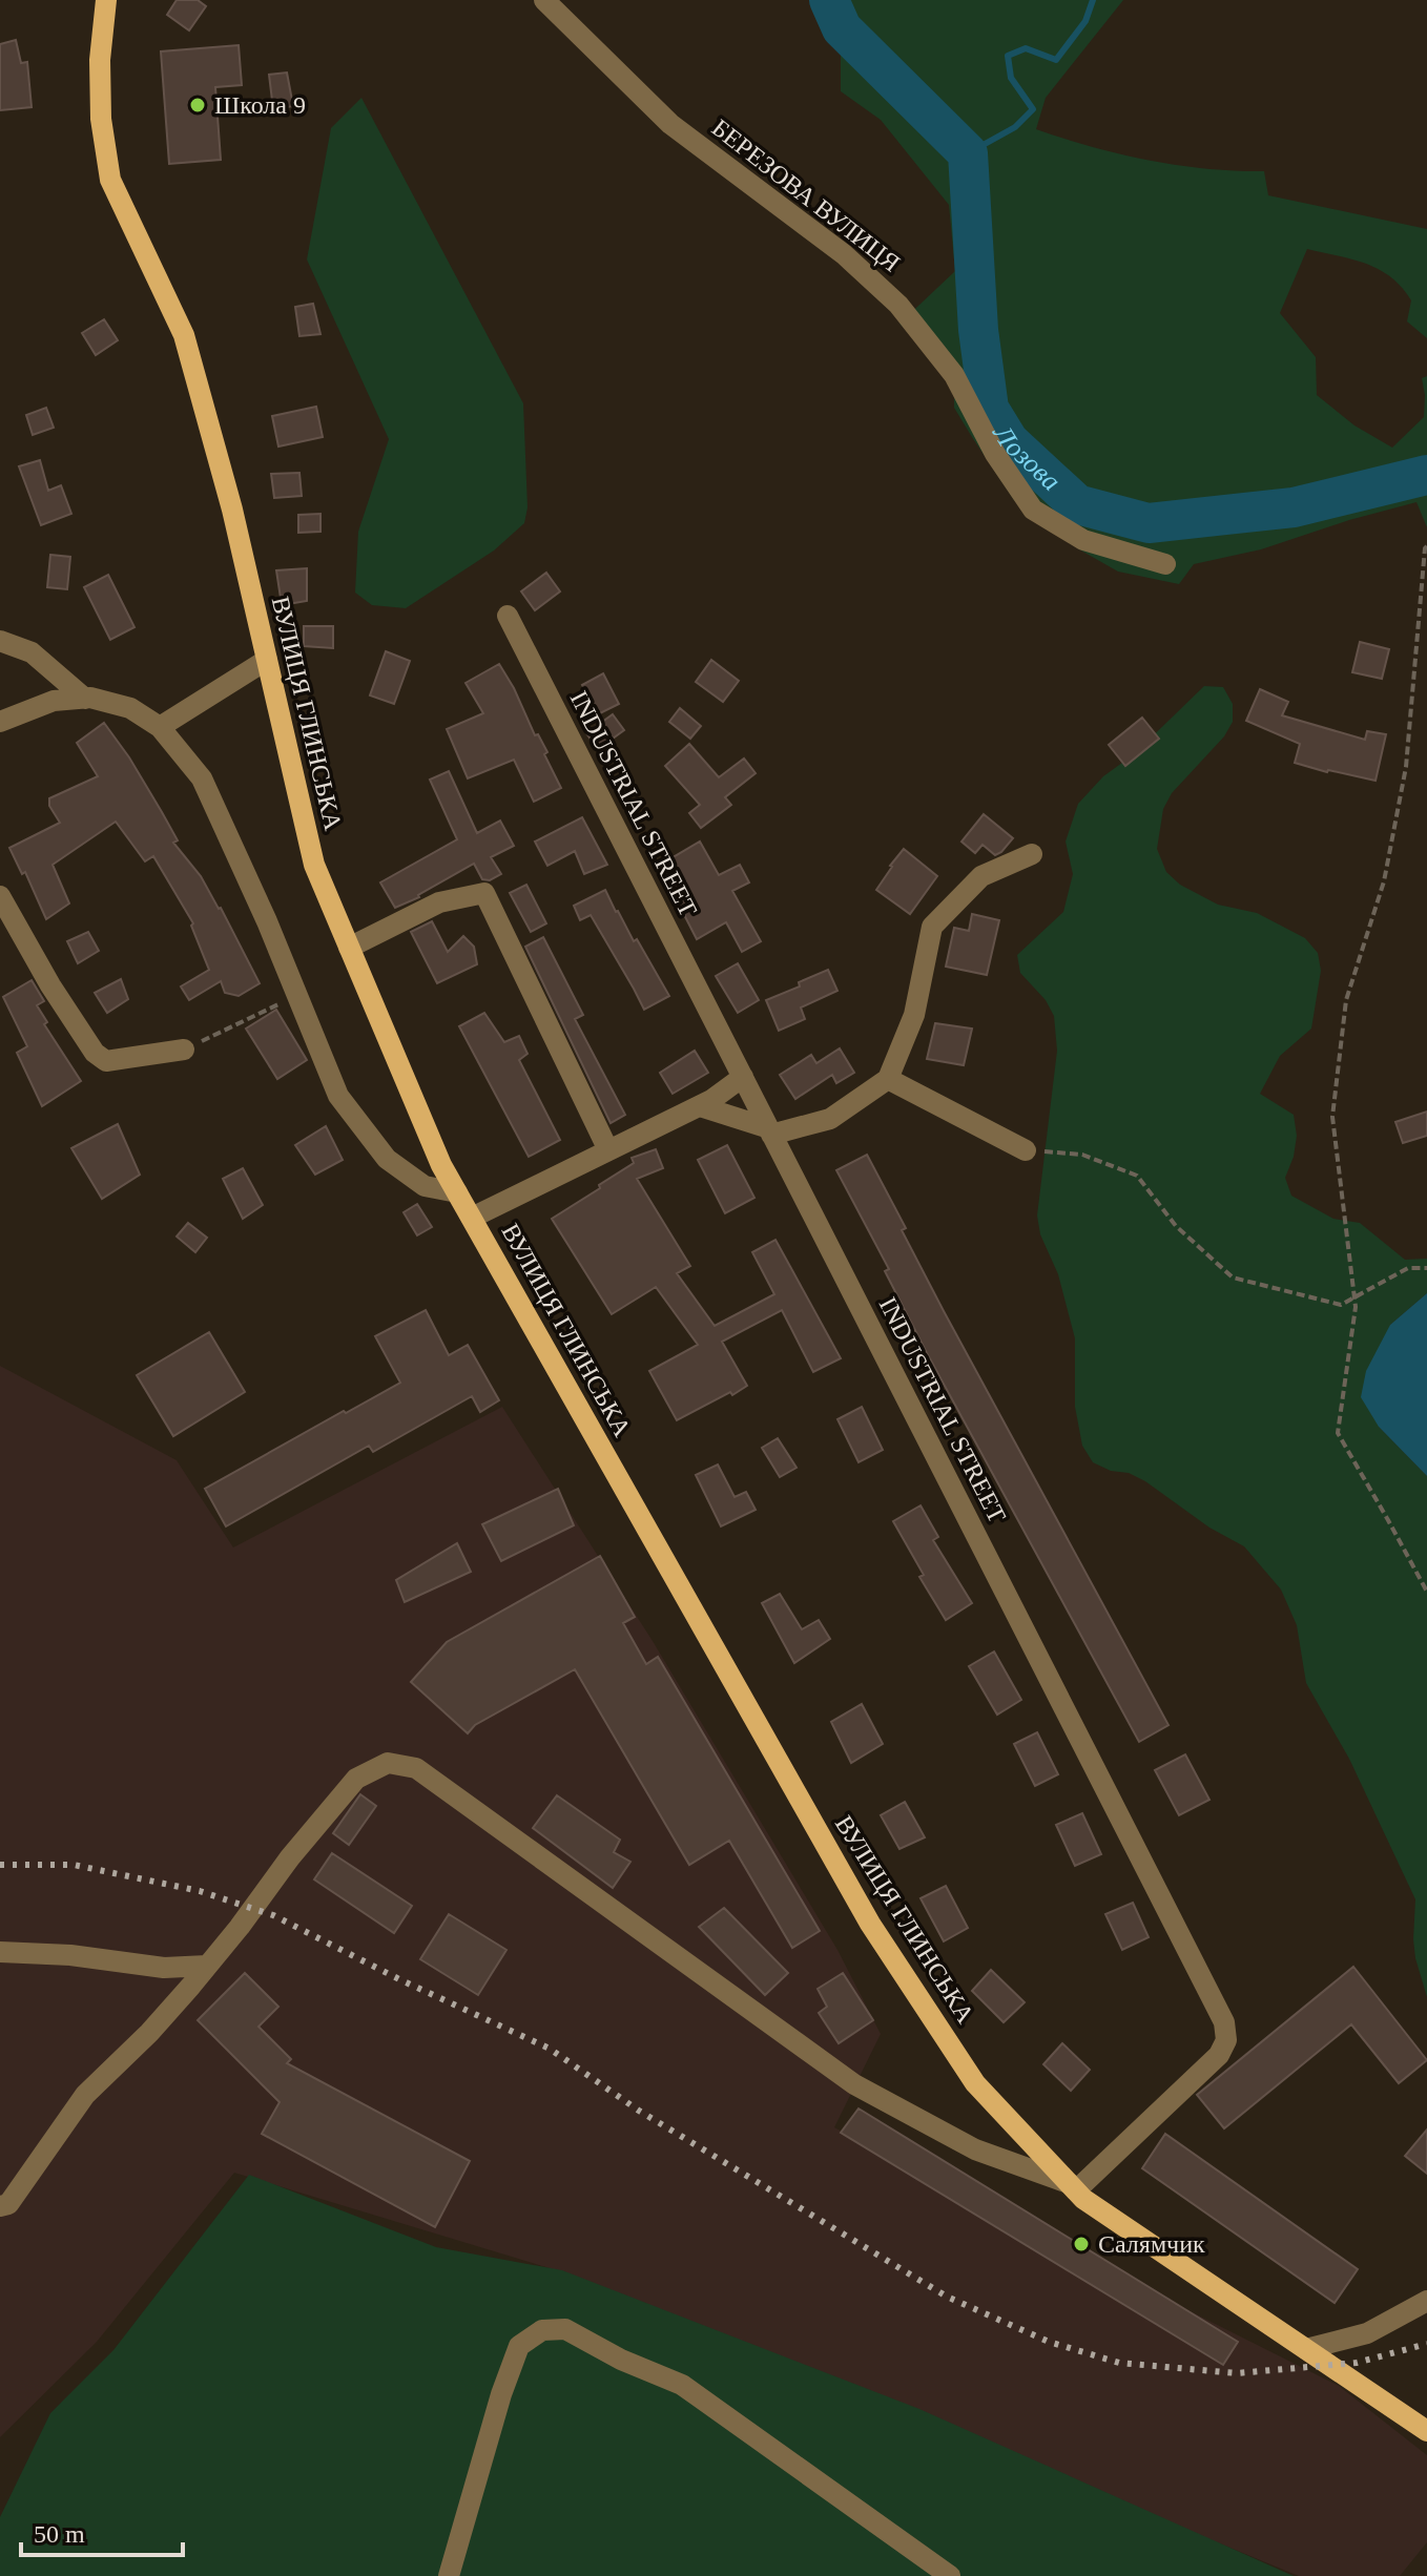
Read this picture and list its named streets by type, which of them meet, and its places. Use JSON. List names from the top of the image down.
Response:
{
  "streets": {
    "main road": ["ВУЛИЦЯ ГЛИНСЬКА"],
    "street": ["БЕРЕЗОВА ВУЛИЦЯ", "INDUSTRIAL STREET"]
  },
  "crossings": [
    ["ВУЛИЦЯ ГЛИНСЬКА", "INDUSTRIAL STREET"]
  ],
  "water": ["Лозова"],
  "places": ["Школа 9", "Салямчик"],
  "scale_bar": "50 m"
}
